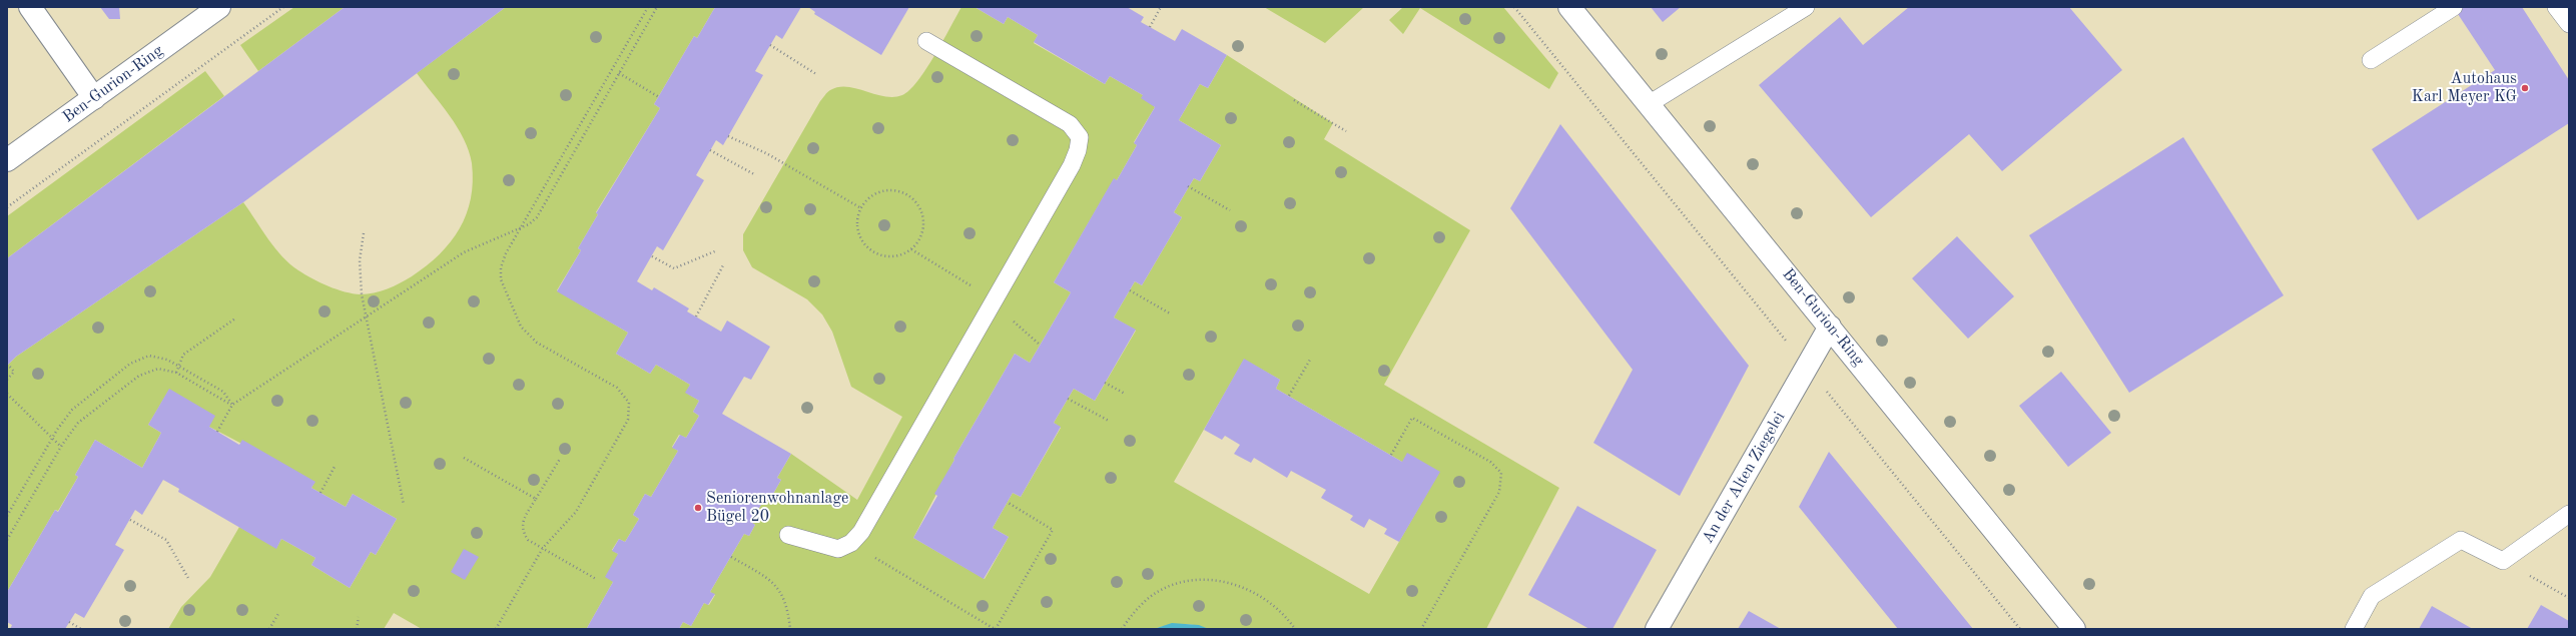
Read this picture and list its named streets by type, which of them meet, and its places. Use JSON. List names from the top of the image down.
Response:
{
  "streets": {
    "street": ["Ben-Gurion-Ring", "An der Alten Ziegelei"]
  },
  "crossings": [
    ["Ben-Gurion-Ring", "An der Alten Ziegelei"]
  ],
  "places": ["Autohaus Karl Meyer KG", "Seniorenwohnanlage Bügel 20"]
}
